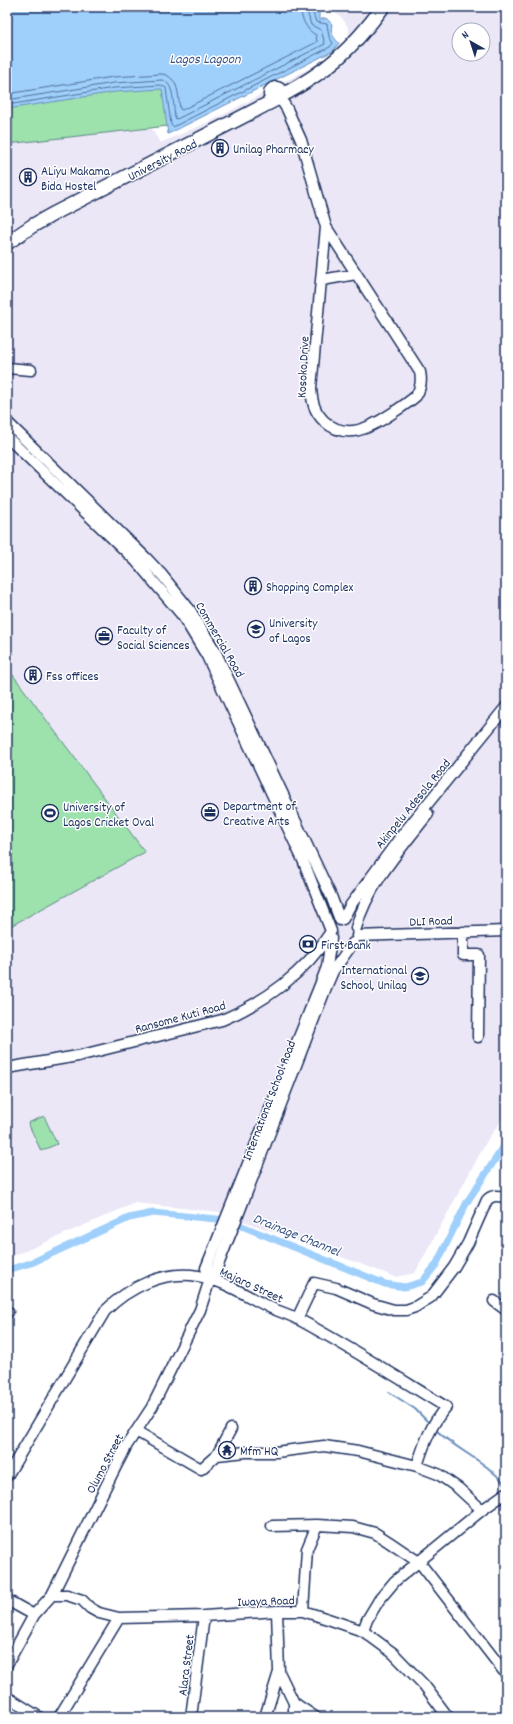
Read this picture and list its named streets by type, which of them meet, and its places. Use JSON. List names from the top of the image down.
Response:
{
  "streets": {
    "main road": ["University Road"],
    "street": [
      "Kosoko Drive",
      "Commercial Road",
      "Akinpelu Adesola Road",
      "DLI Road",
      "Ransome Kuti Road",
      "International School Road",
      "Majaro Street",
      "Olumo Street",
      "Iwaya Road",
      "Alara Street"
    ]
  },
  "crossings": [
    ["University Road", "Kosoko Drive"],
    ["Commercial Road", "Akinpelu Adesola Road"],
    ["Commercial Road", "DLI Road"],
    ["Commercial Road", "Ransome Kuti Road"],
    ["Commercial Road", "International School Road"],
    ["Akinpelu Adesola Road", "DLI Road"],
    ["Akinpelu Adesola Road", "Ransome Kuti Road"],
    ["Akinpelu Adesola Road", "International School Road"],
    ["DLI Road", "Ransome Kuti Road"],
    ["DLI Road", "International School Road"],
    ["Ransome Kuti Road", "International School Road"],
    ["International School Road", "Majaro Street"],
    ["International School Road", "Olumo Street"],
    ["Majaro Street", "Olumo Street"],
    ["Olumo Street", "Iwaya Road"],
    ["Iwaya Road", "Alara Street"]
  ],
  "water": ["Lagos Lagoon", "Drainage Channel"],
  "places": {
    "building": [
      "Unilag Pharmacy",
      "ALiyu Makama Bida Hostel",
      "Shopping Complex",
      "Fss offices"
    ],
    "school or university": ["University of Lagos", "International School, Unilag"],
    "office": ["Faculty of Social Sciences", "Department of Creative Arts"],
    "sports": ["University of Lagos Cricket Oval"],
    "bank": ["First Bank"],
    "temple": ["Mfm HQ"]
  },
  "north": "top left"
}
